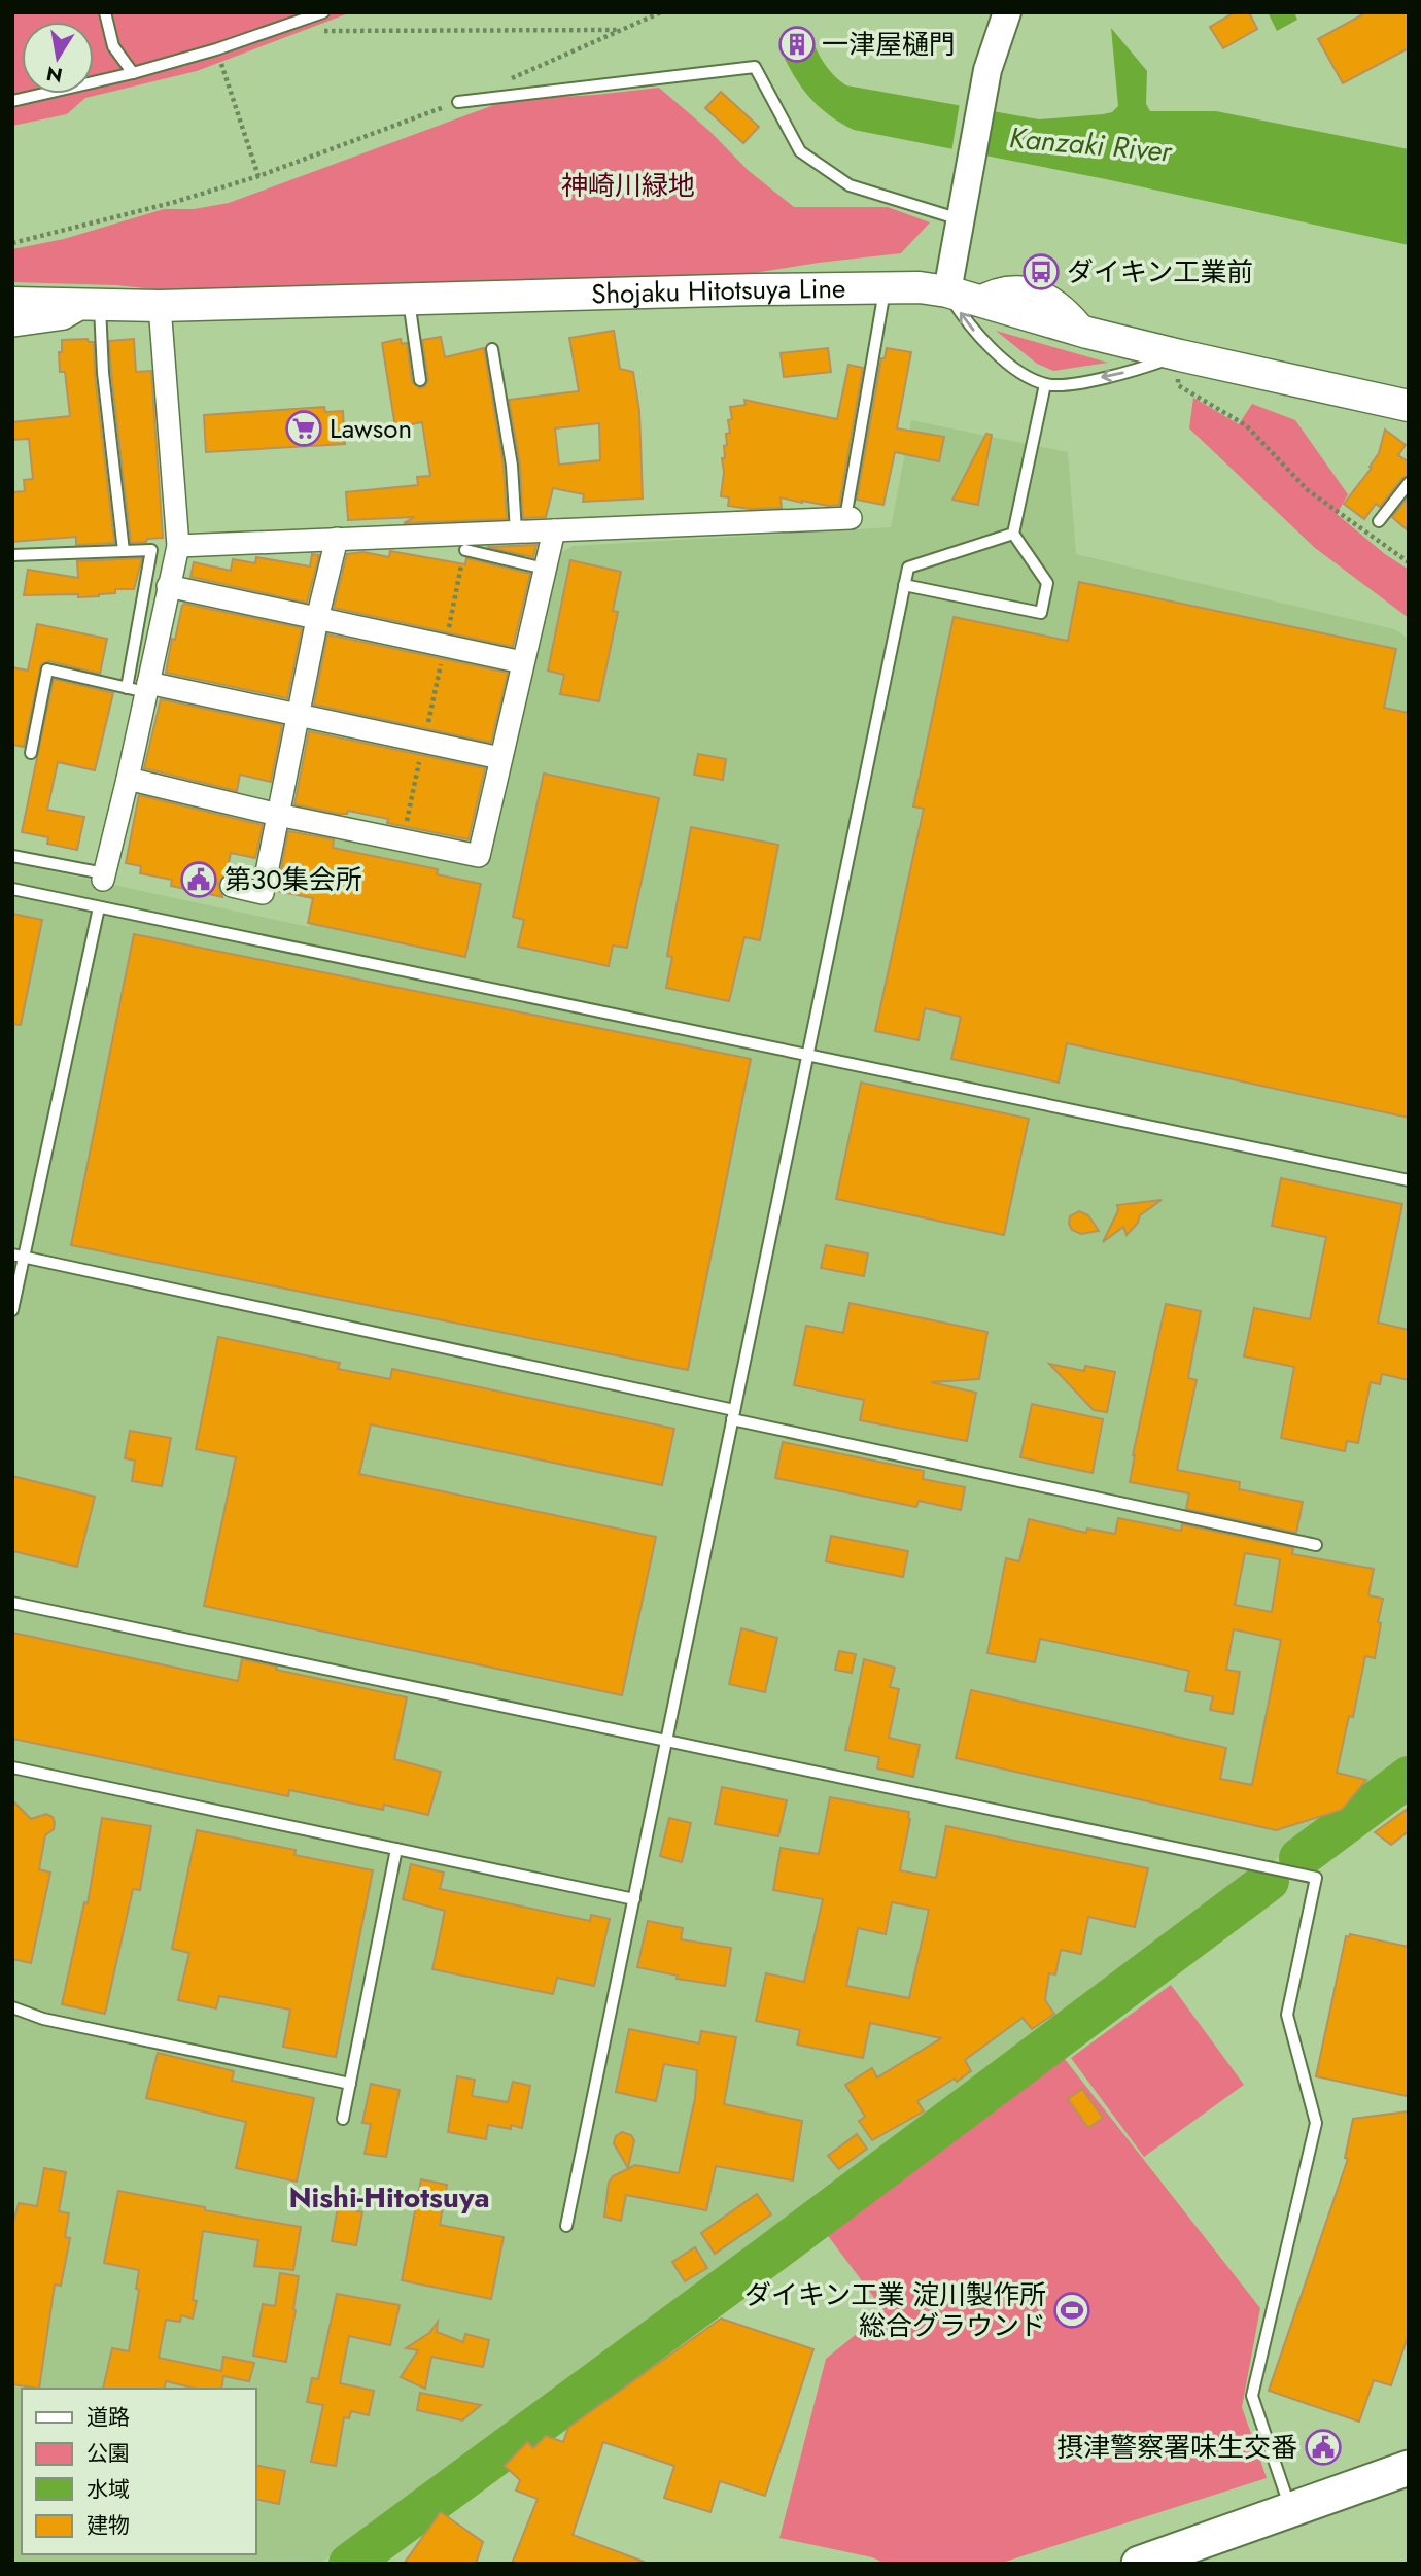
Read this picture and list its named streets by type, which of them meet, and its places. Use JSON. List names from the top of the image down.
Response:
{
  "streets": {
    "main road": ["Shojaku Hitotsuya Line"]
  },
  "districts": ["Nishi-Hitotsuya"],
  "water": ["Kanzaki River"],
  "parks": ["神崎川緑地"],
  "places": {
    "building": ["一津屋樋門"],
    "bus stop": ["ダイキン工業前"],
    "supermarket": ["Lawson"],
    "public building": ["第30集会所", "摂津警察署味生交番"],
    "sports": ["ダイキン工業 淀川製作所 総合グラウンド"]
  },
  "legend": [
    "道路",
    "公園",
    "水域",
    "建物"
  ],
  "north": "bottom"
}
